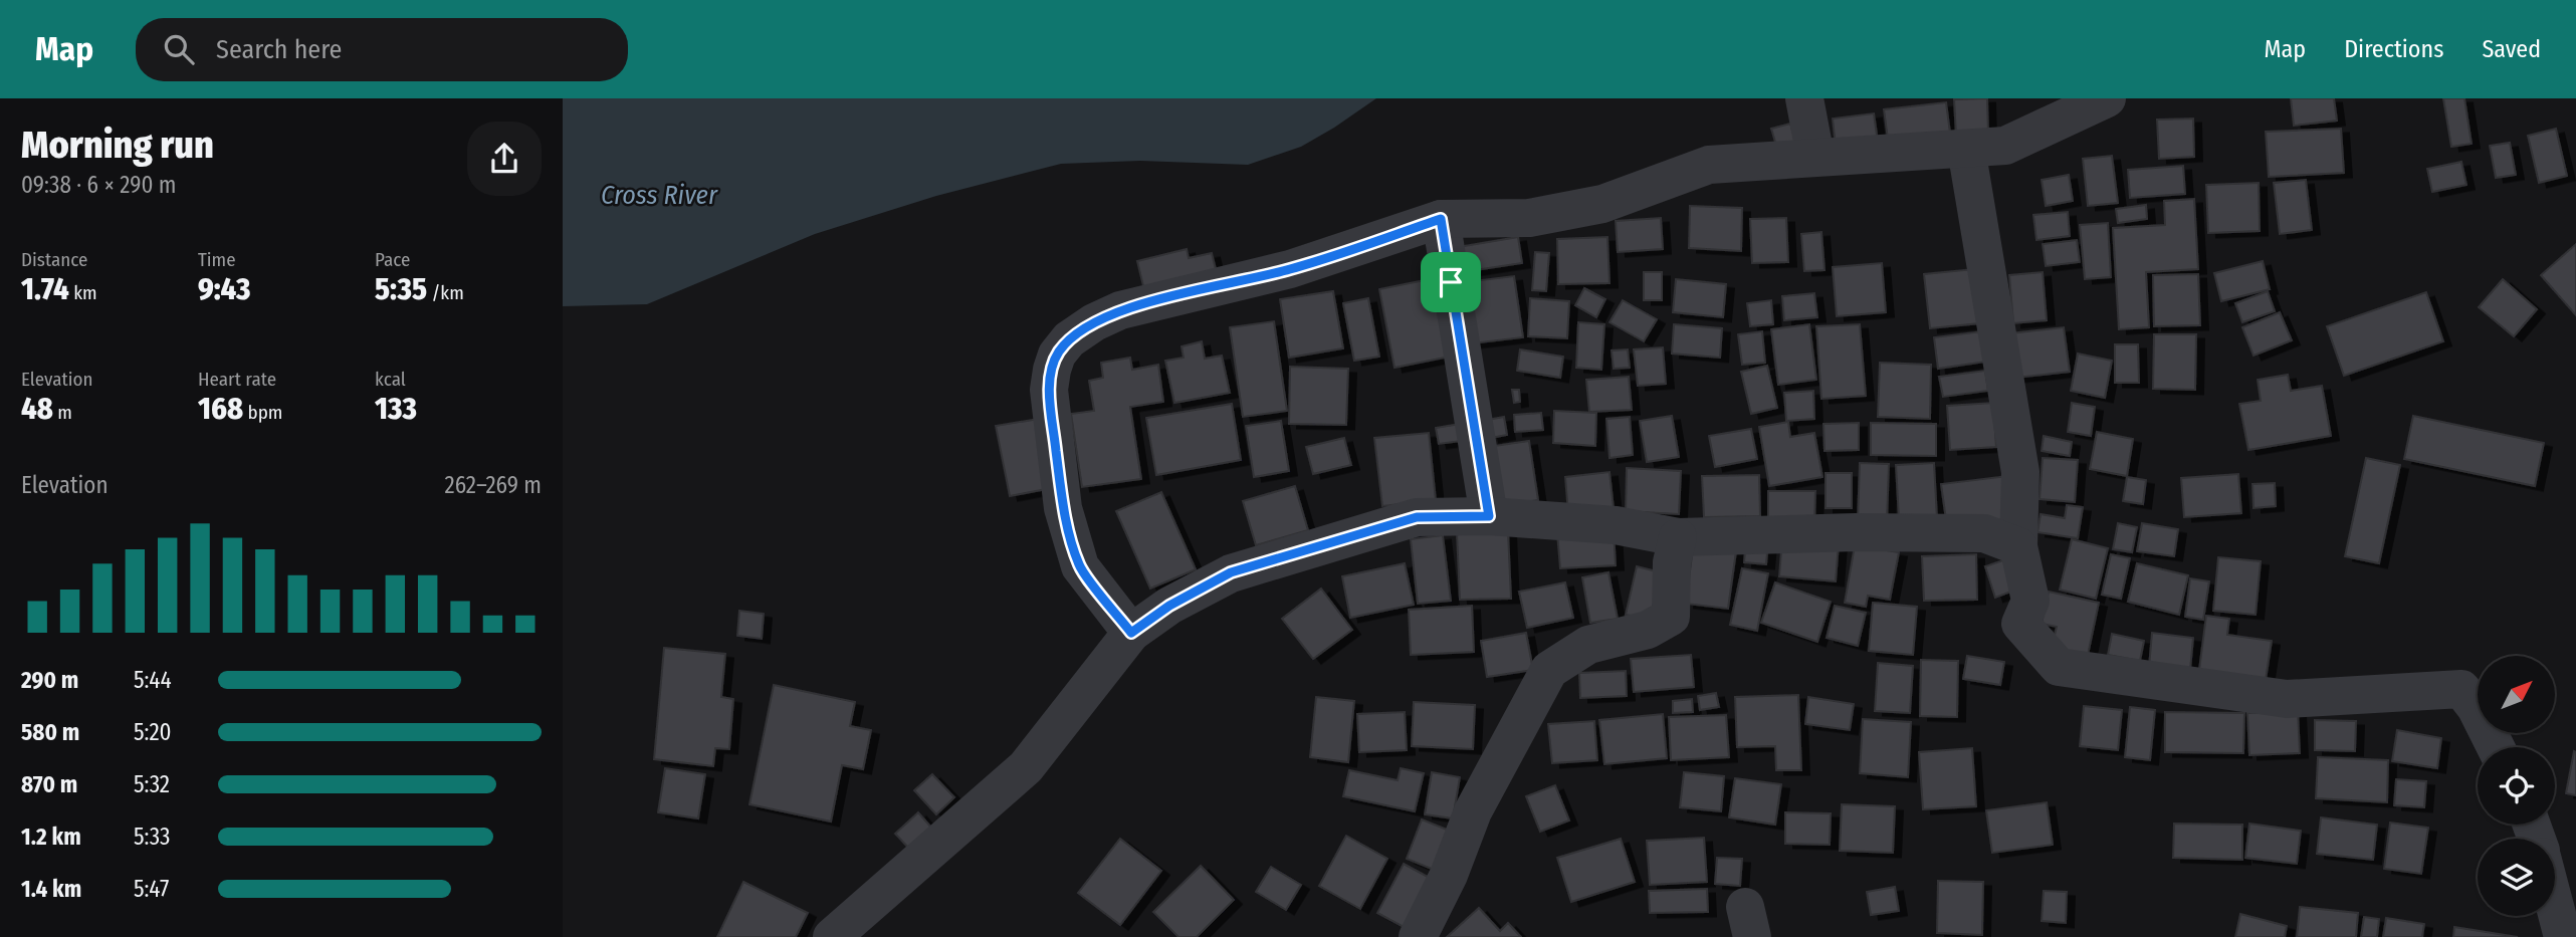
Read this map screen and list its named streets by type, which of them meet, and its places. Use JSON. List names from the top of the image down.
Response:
{
  "water": ["Cross River"],
  "north": "top right",
  "page": {
    "header": "Map",
    "search": "Search here",
    "nav": ["Map", "Directions", "Saved"],
    "heading": ["Morning run", "09:38 · 6 × 290 m"],
    "stats": [
      ["Distance", "1.74 km"],
      ["Time", "9:43"],
      ["Pace", "5:35 /km"],
      ["Elevation", "48 m"],
      ["Heart rate", "168 bpm"],
      ["kcal", "133"]
    ],
    "chart": ["Elevation", "262–269 m"],
    "list": [
      {
        "name": "290 m",
        "note": "5:44"
      },
      {
        "name": "580 m",
        "note": "5:20"
      },
      {
        "name": "870 m",
        "note": "5:32"
      },
      {
        "name": "1.2 km",
        "note": "5:33"
      },
      {
        "name": "1.4 km",
        "note": "5:47"
      }
    ]
  }
}
